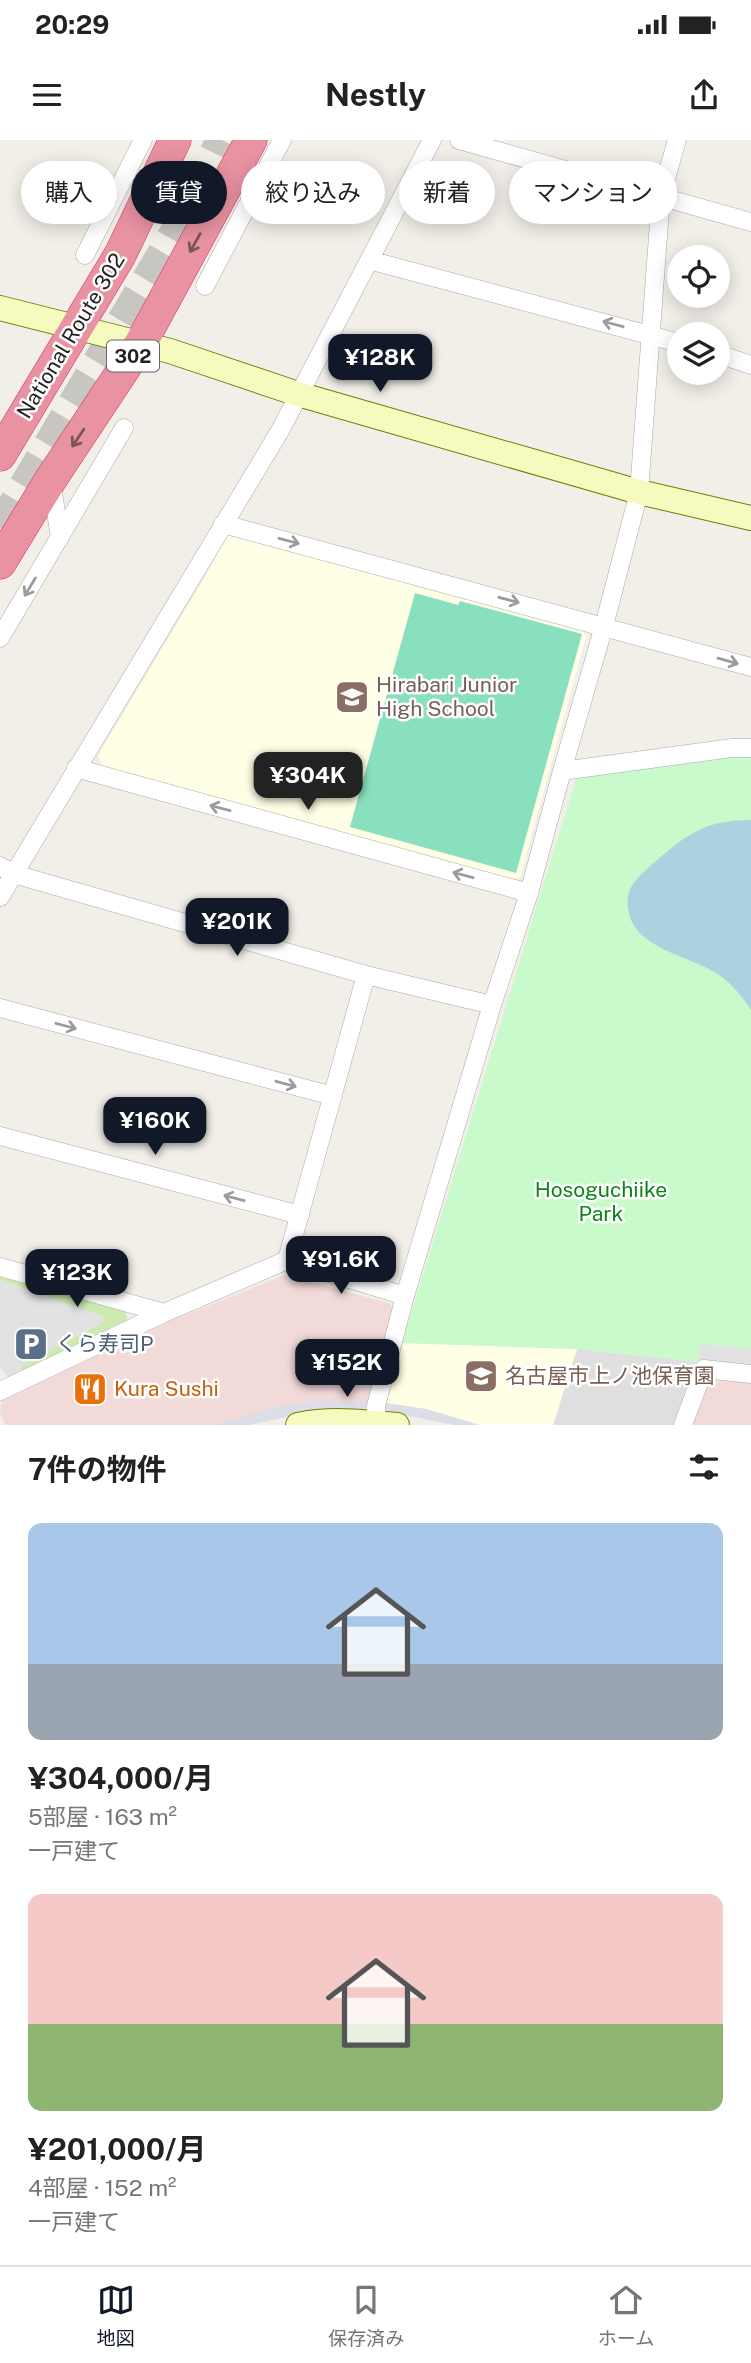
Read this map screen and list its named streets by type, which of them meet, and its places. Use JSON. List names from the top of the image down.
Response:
{
  "streets": {
    "highway": ["National Route 302", "302"]
  },
  "parks": ["Hosoguchiike Park"],
  "places": {
    "school or university": ["Hirabari Junior High School", "名古屋市上ノ池保育園"],
    "parking": ["くら寿司P"],
    "restaurant": ["Kura Sushi"]
  },
  "page": {
    "status": "20:29",
    "header": "Nestly",
    "chip": [
      "購入",
      "賃貸",
      "絞り込み",
      "新着",
      "マンション"
    ],
    "price": [
      "¥128K",
      "¥304K",
      "¥201K",
      "¥160K",
      "¥91.6K",
      "¥123K",
      "¥152K"
    ],
    "heading": "7件の物件",
    "list": [
      {
        "name": "¥304,000/月",
        "note": "5部屋 · 163 m² · 一戸建て"
      },
      {
        "name": "¥201,000/月",
        "note": "4部屋 · 152 m² · 一戸建て"
      }
    ],
    "tabs": ["地図", "保存済み", "ホーム"]
  }
}
